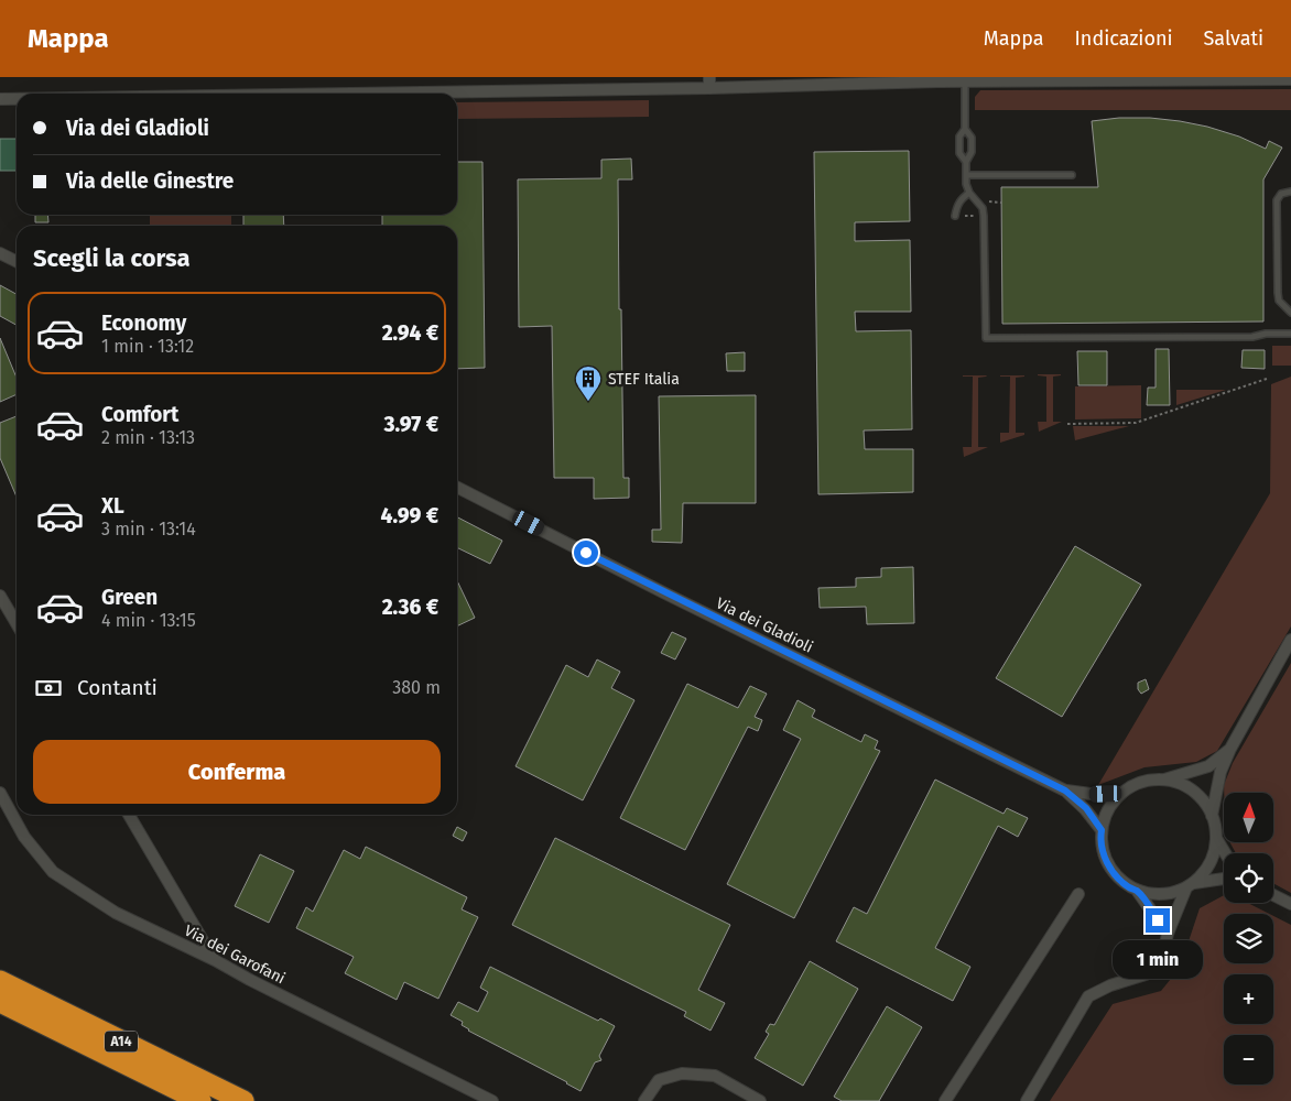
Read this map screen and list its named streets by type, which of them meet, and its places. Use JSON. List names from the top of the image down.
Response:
{
  "streets": {
    "highway": ["A14"],
    "street": ["Via dei Gladioli", "Via dei Garofani"]
  },
  "places": {
    "building": ["STEF Italia"]
  },
  "north": "top",
  "page": {
    "header": "Mappa",
    "nav": ["Mappa", "Indicazioni", "Salvati"],
    "banner": ["Via dei Gladioli", "Via delle Ginestre"],
    "heading": "Scegli la corsa",
    "list": [
      {
        "name": "Economy",
        "note": "1 min · 13:12",
        "value": "2.94 €"
      },
      {
        "name": "Comfort",
        "note": "2 min · 13:13",
        "value": "3.97 €"
      },
      {
        "name": "XL",
        "note": "3 min · 13:14",
        "value": "4.99 €"
      },
      {
        "name": "Green",
        "note": "4 min · 13:15",
        "value": "2.36 €"
      }
    ],
    "pay": ["Contanti", "380 m"],
    "buttons": "Conferma",
    "map_buttons": ["+", "−"],
    "bubble": "1 min"
  }
}
